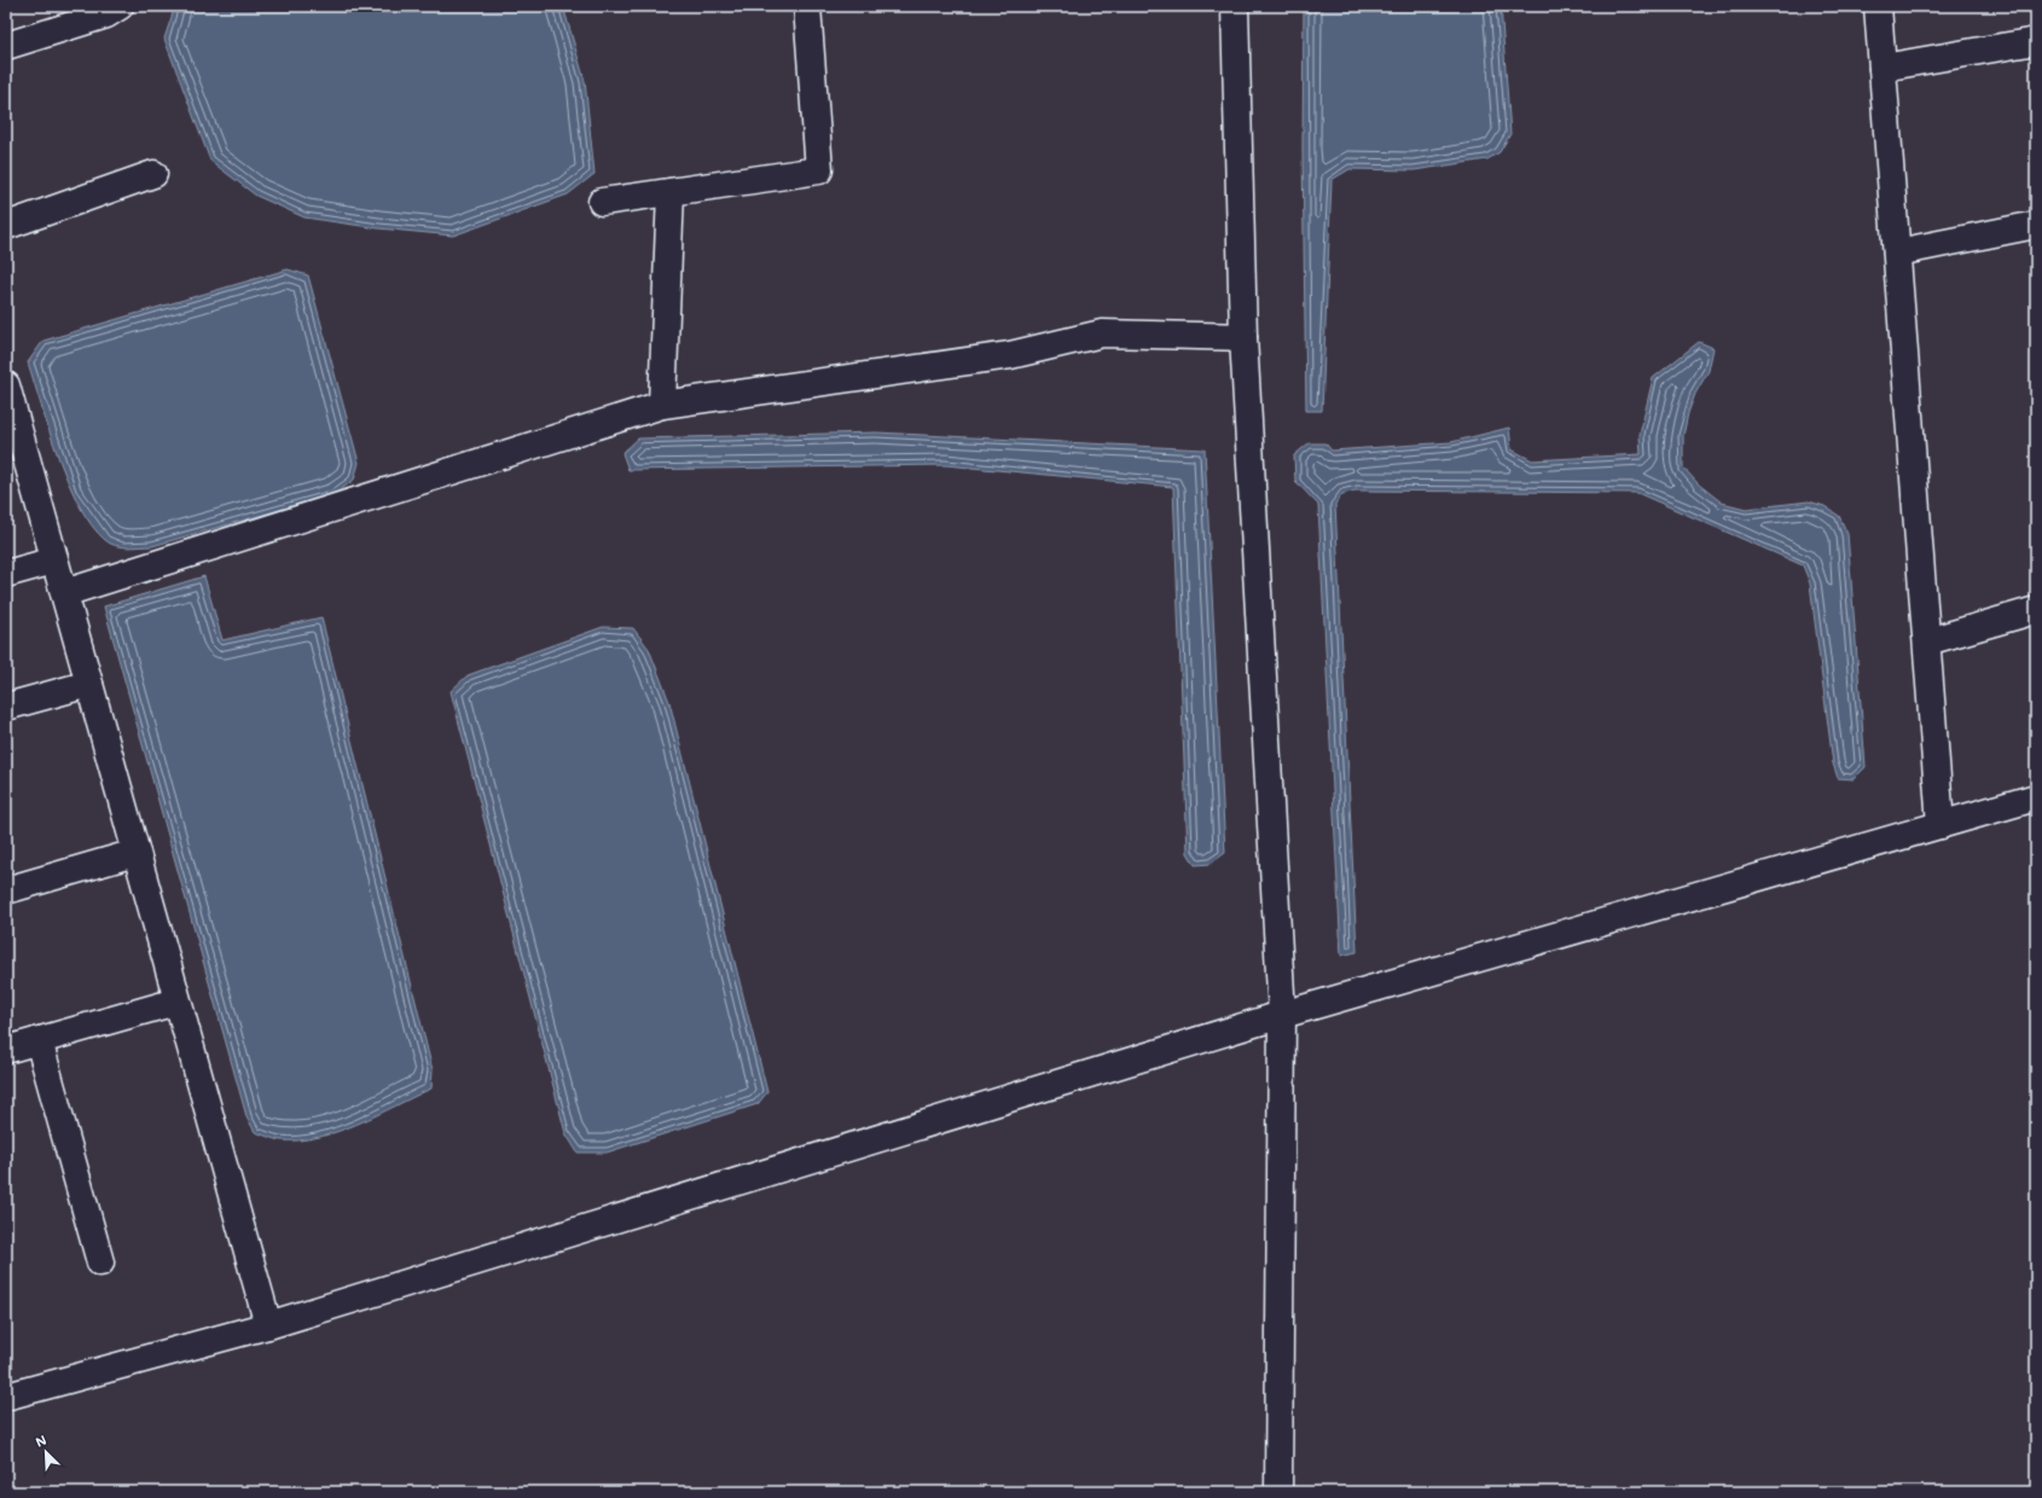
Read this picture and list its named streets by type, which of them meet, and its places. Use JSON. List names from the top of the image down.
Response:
{
  "north": "top left"
}
